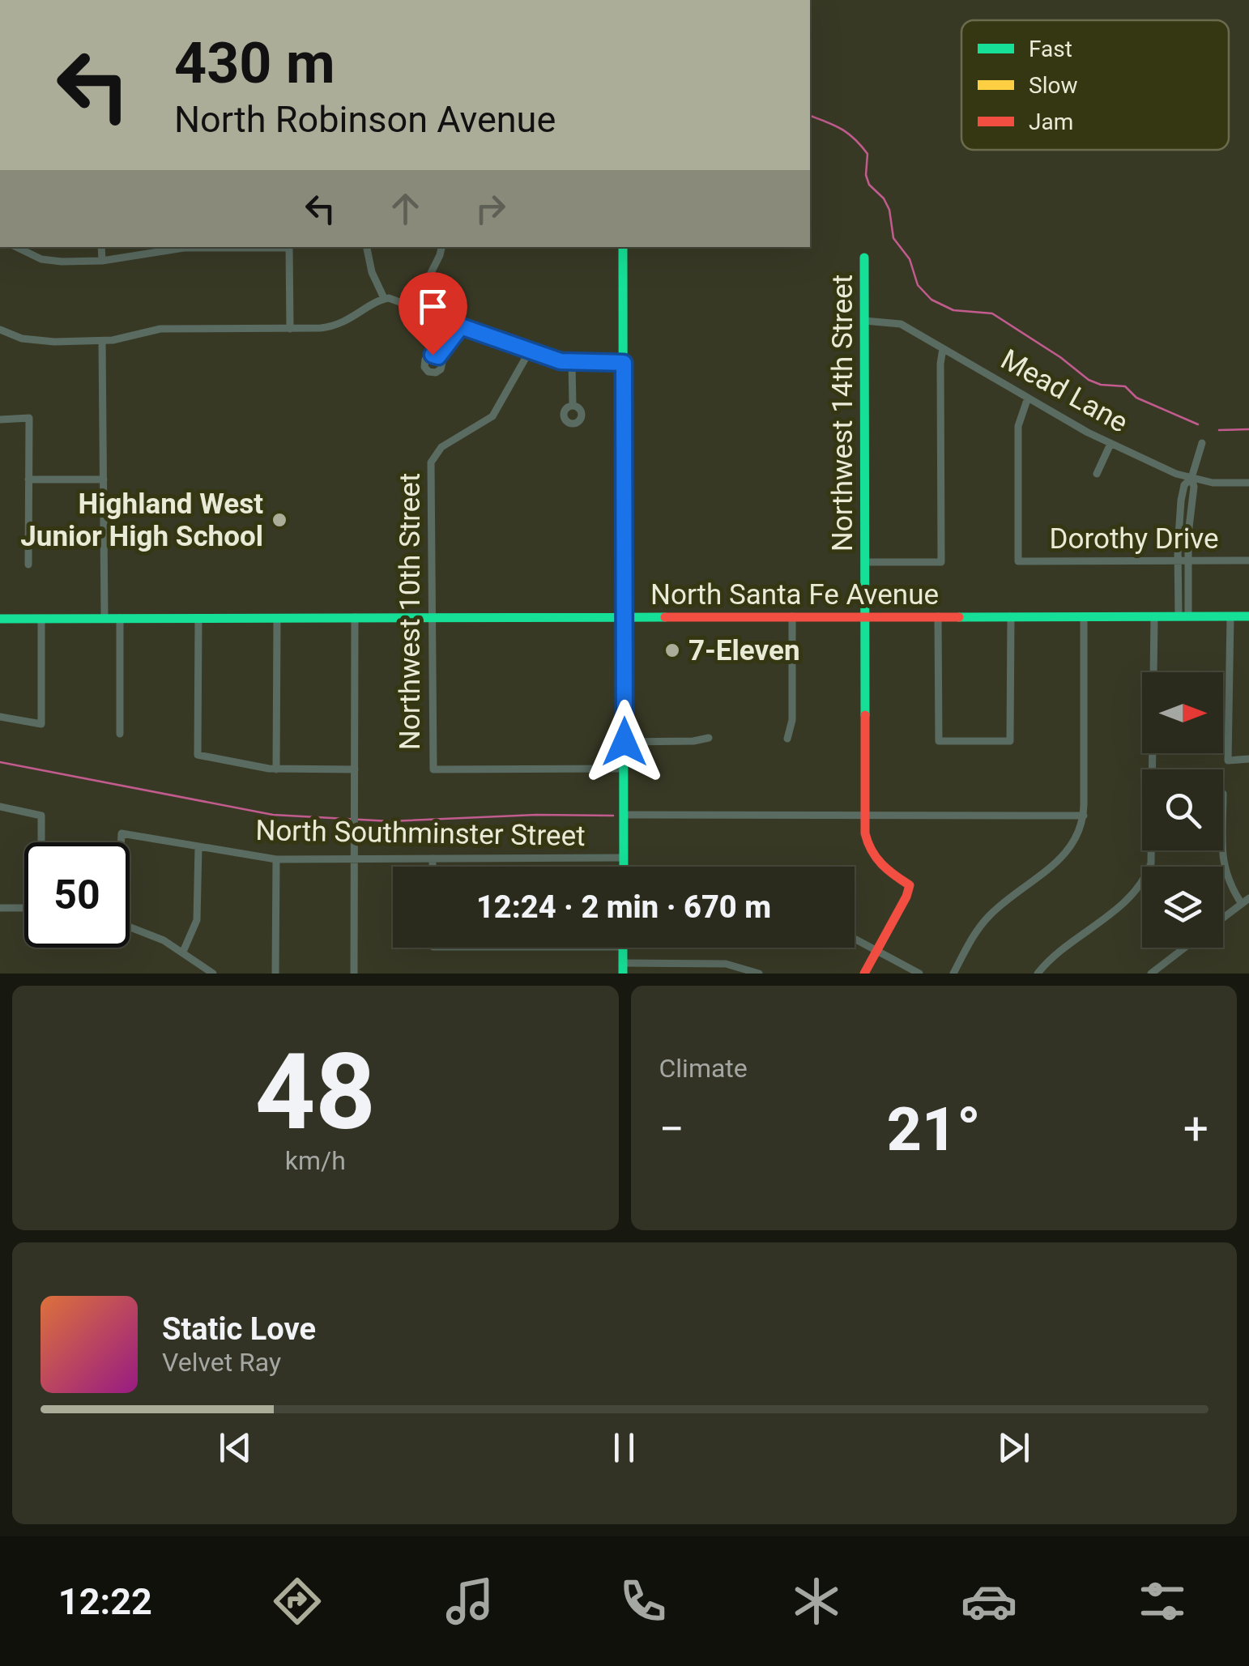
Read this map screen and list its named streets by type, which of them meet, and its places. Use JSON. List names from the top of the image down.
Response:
{
  "streets": {
    "main road": ["Northwest 14th Street", "North Santa Fe Avenue"],
    "street": [
      "Mead Lane",
      "Dorothy Drive",
      "Northwest 10th Street",
      "North Southminster Street"
    ]
  },
  "crossings": [
    ["Mead Lane", "Northwest 14th Street"],
    ["Mead Lane", "Dorothy Drive"],
    ["Northwest 14th Street", "North Santa Fe Avenue"],
    ["Northwest 14th Street", "North Southminster Street"],
    ["North Santa Fe Avenue", "Northwest 10th Street"]
  ],
  "places": ["Highland West Junior High School", "7-Eleven"],
  "legend": ["Fast", "Slow", "Jam"],
  "north": "right",
  "page": {
    "turn": ["430 m", "North Robinson Avenue"],
    "limit": "50",
    "trip": "12:24 · 2 min · 670 m",
    "tile": [
      ["48", "km/h"],
      "Climate"
    ],
    "heat": ["−", "21°", "+"],
    "song": ["Static Love", "Velvet Ray"],
    "tabs": "12:22"
  }
}
